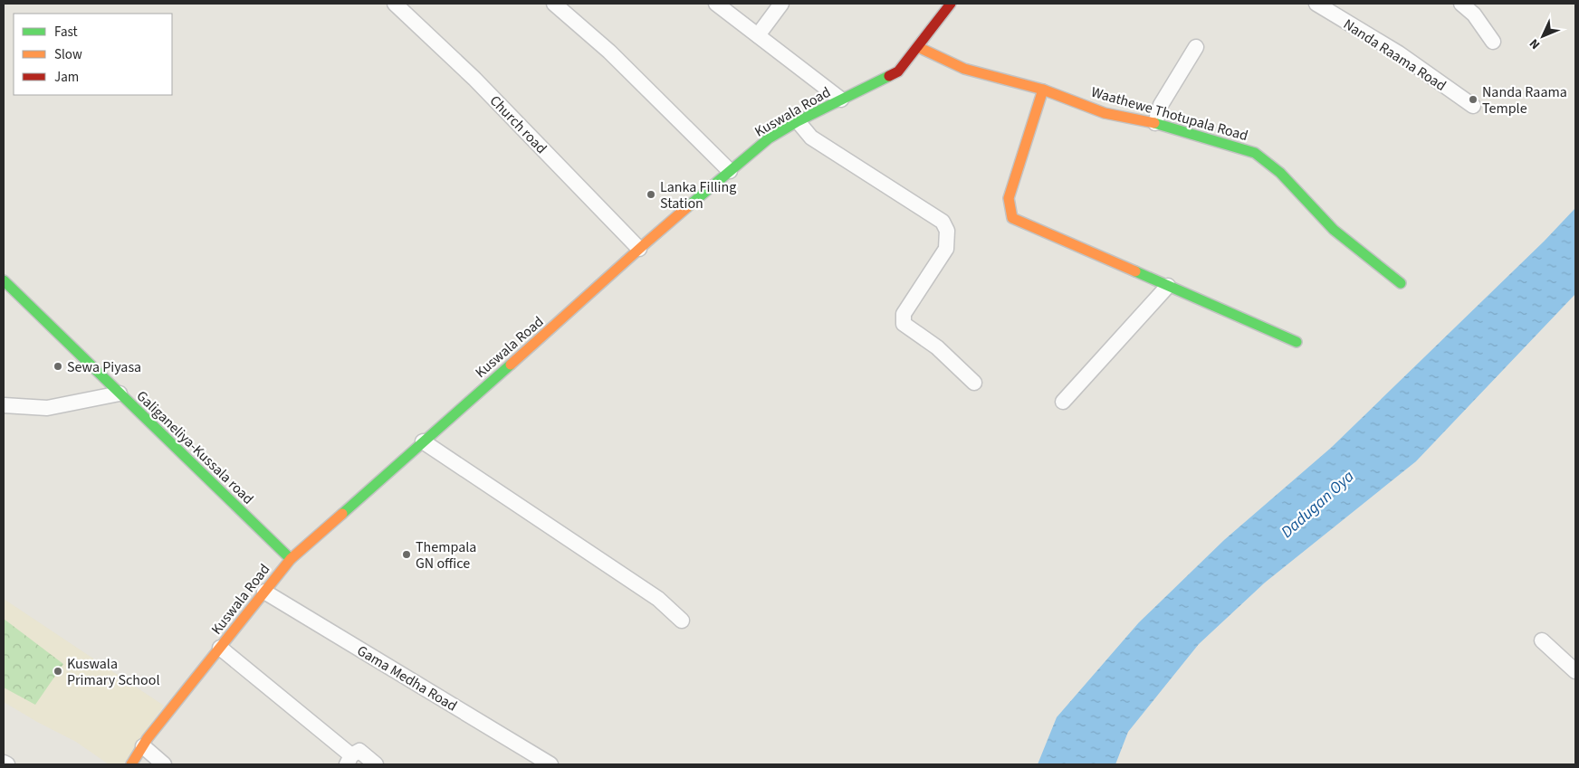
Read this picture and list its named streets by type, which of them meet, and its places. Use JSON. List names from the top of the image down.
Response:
{
  "streets": {
    "street": [
      "Nanda Raama Road",
      "Kuswala Road",
      "Waathewe Thotupala Road",
      "Church road",
      "Galiganeliya-Kussala road",
      "Gama Medha Road"
    ]
  },
  "crossings": [
    ["Kuswala Road", "Waathewe Thotupala Road"],
    ["Kuswala Road", "Church road"],
    ["Kuswala Road", "Galiganeliya-Kussala road"],
    ["Kuswala Road", "Gama Medha Road"]
  ],
  "water": ["Dadugan Oya"],
  "places": [
    "Nanda Raama Temple",
    "Lanka Filling Station",
    "Sewa Piyasa",
    "Thempala GN office",
    "Kuswala Primary School"
  ],
  "legend": ["Fast", "Slow", "Jam"],
  "north": "bottom left"
}
